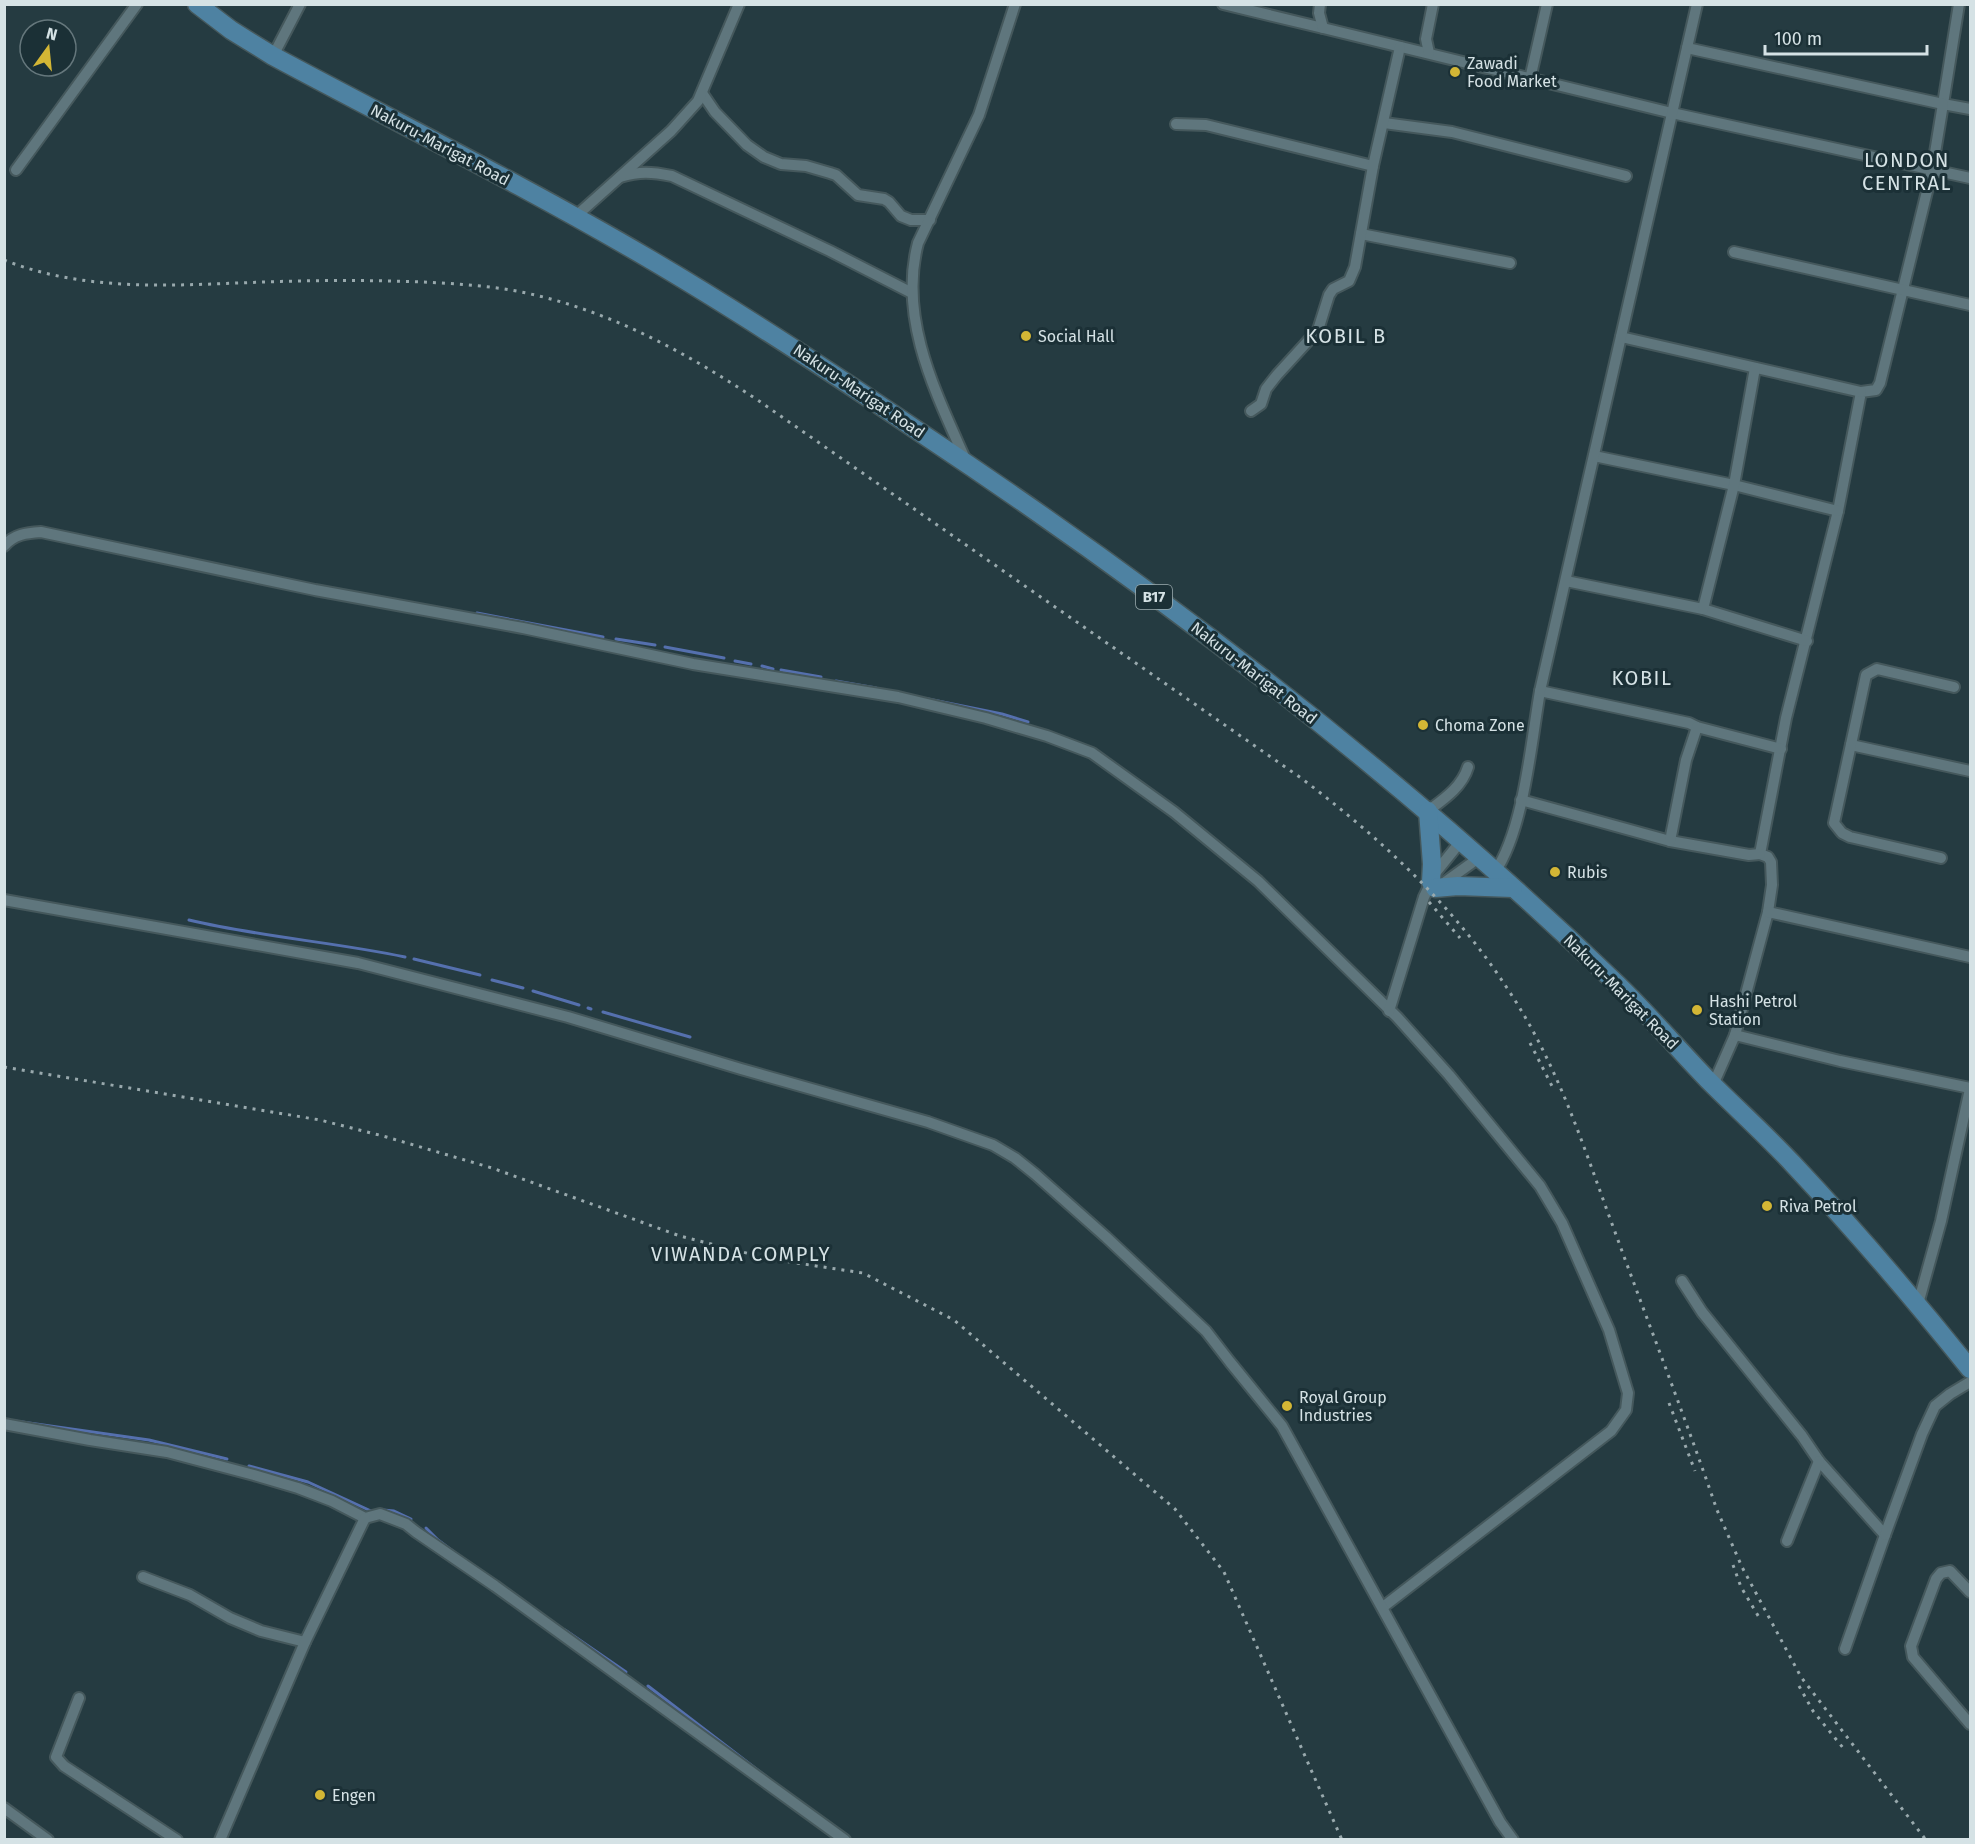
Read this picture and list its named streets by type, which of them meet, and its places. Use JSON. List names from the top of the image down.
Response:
{
  "streets": {
    "main road": ["Nakuru-Marigat Road", "B17"]
  },
  "districts": [
    "LONDON CENTRAL",
    "KOBIL B",
    "KOBIL",
    "VIWANDA COMPLY"
  ],
  "places": [
    "Zawadi Food Market",
    "Social Hall",
    "Choma Zone",
    "Rubis",
    "Hashi Petrol Station",
    "Riva Petrol",
    "Royal Group Industries",
    "Engen"
  ],
  "scale_bar": "100 m",
  "north": "top"
}
